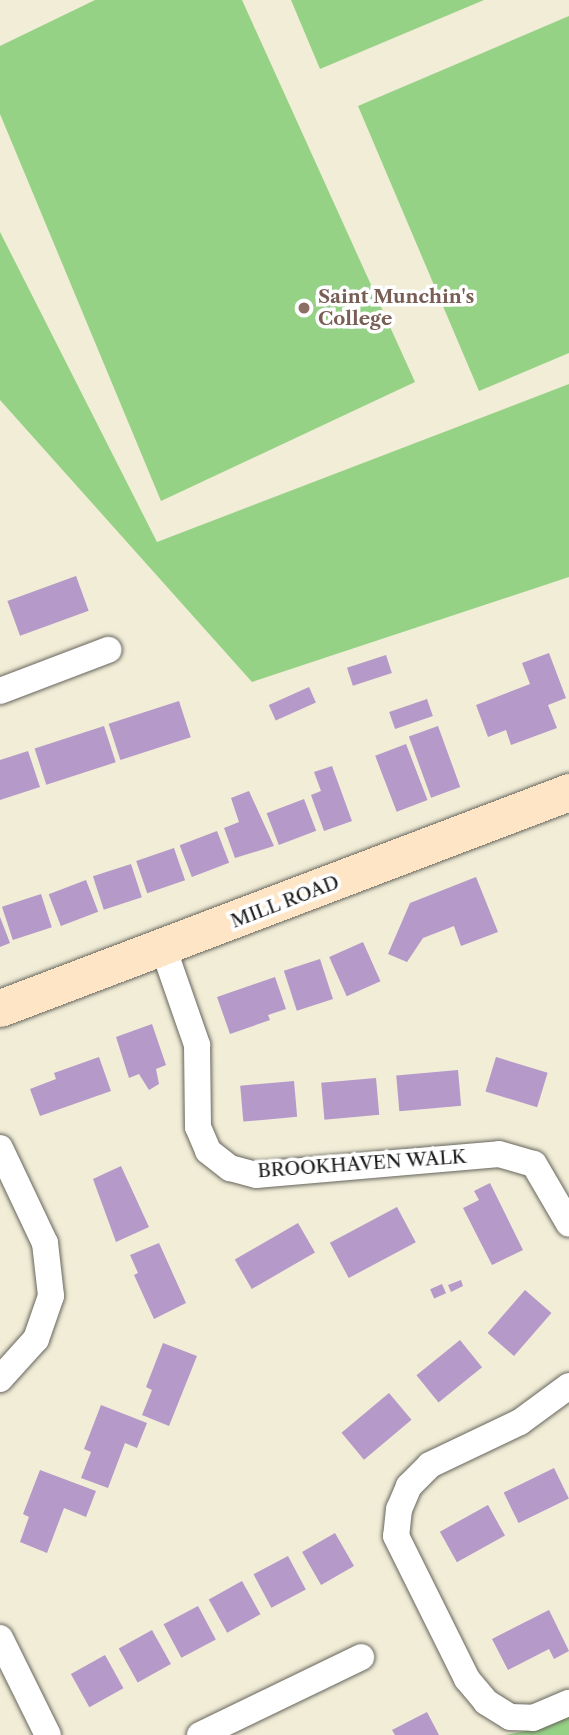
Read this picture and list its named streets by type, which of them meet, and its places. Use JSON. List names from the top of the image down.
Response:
{
  "streets": {
    "street": ["MILL ROAD", "BROOKHAVEN WALK"]
  },
  "crossings": [
    ["MILL ROAD", "BROOKHAVEN WALK"]
  ],
  "places": ["Saint Munchin's College"]
}
